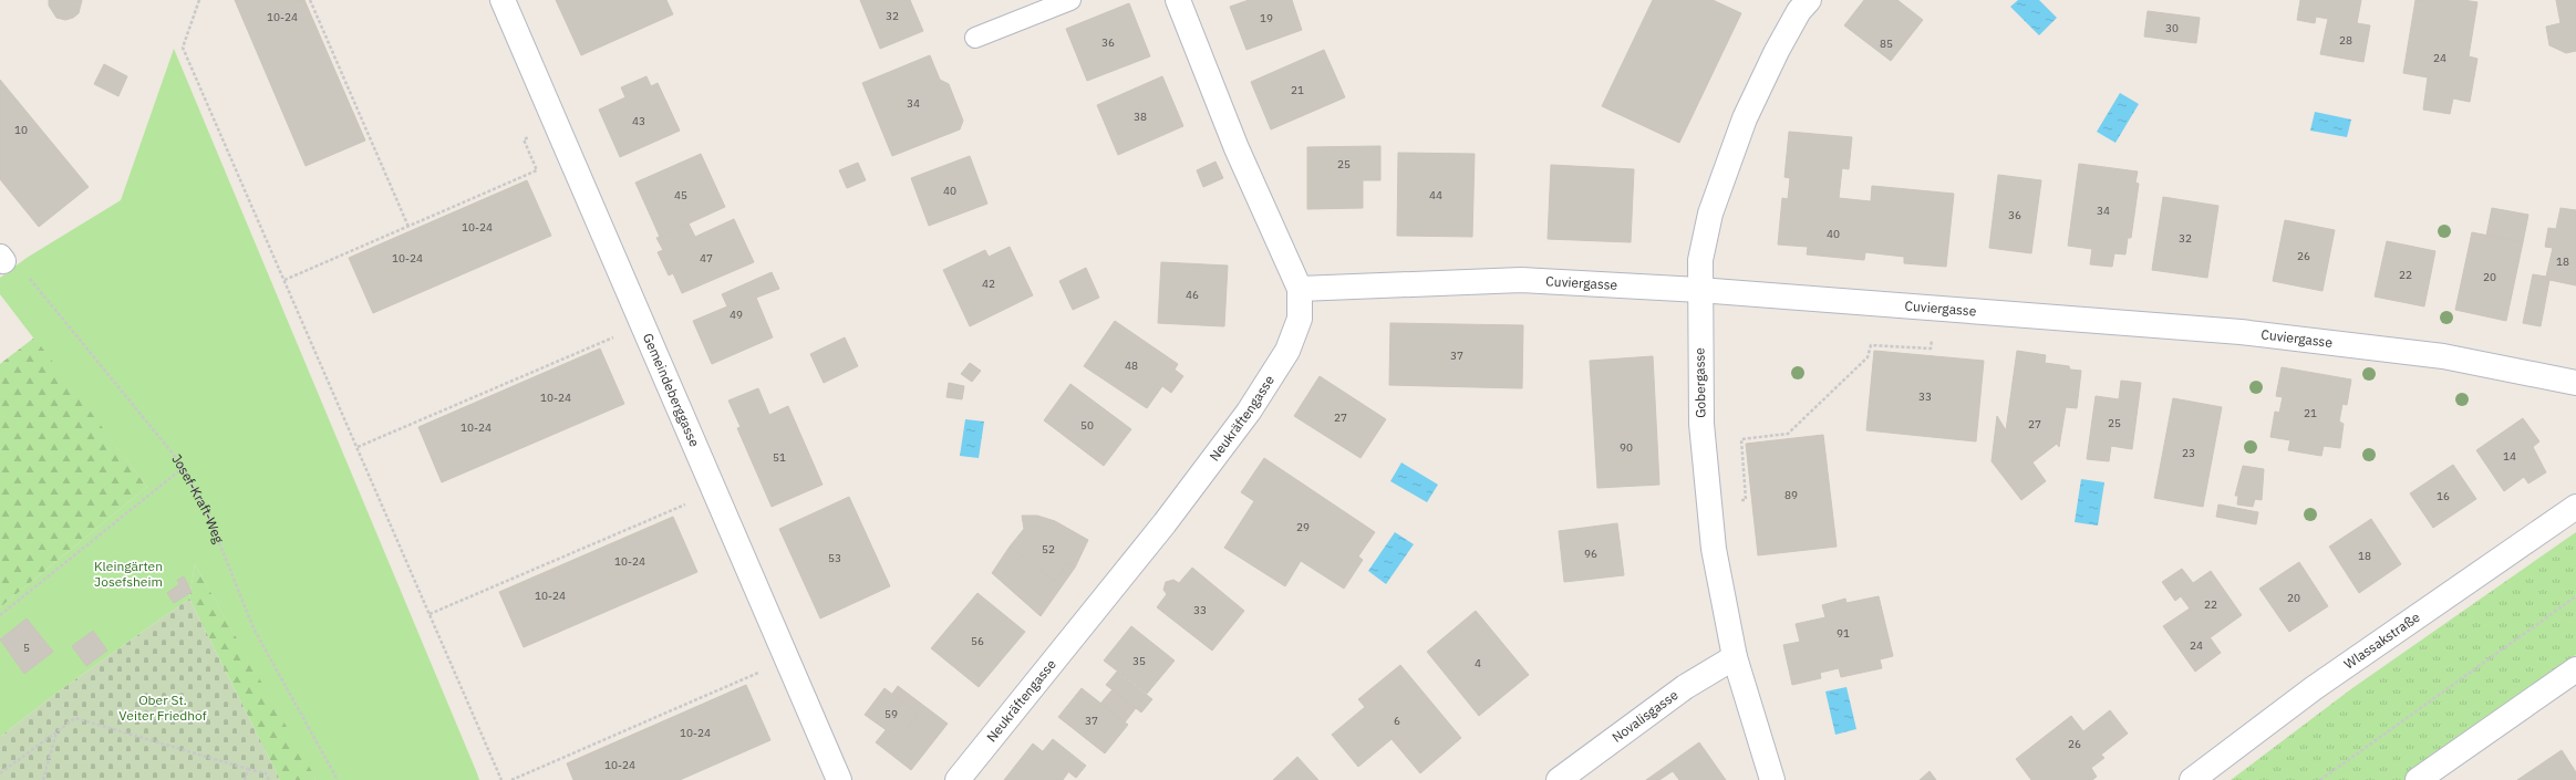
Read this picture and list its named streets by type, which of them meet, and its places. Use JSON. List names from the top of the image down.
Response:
{
  "streets": {
    "street": [
      "Cuviergasse",
      "Gobergasse",
      "Gemeindeberggasse",
      "Neukräftengasse",
      "Wlassakstraße",
      "Novalisgasse"
    ],
    "path": ["Josef-Kraft-Weg"]
  },
  "crossings": [
    ["Cuviergasse", "Gobergasse"],
    ["Cuviergasse", "Neukräftengasse"],
    ["Gobergasse", "Novalisgasse"]
  ],
  "parks": ["Kleingärten Josefsheim", "Ober St. Veiter Friedhof"],
  "house_numbers": [
    "32",
    "10-24",
    "19",
    "30",
    "28",
    "36",
    "85",
    "24",
    "21",
    "34",
    "38",
    "43",
    "10",
    "25",
    "40",
    "45",
    "44",
    "34",
    "36",
    "10-24",
    "40",
    "32",
    "26",
    "10-24",
    "47",
    "18",
    "22",
    "20",
    "42",
    "46",
    "49",
    "37",
    "48",
    "33",
    "10-24",
    "21",
    "27",
    "25",
    "27",
    "50",
    "10-24",
    "90",
    "23",
    "14",
    "51",
    "89",
    "16",
    "29",
    "52",
    "96",
    "18",
    "53",
    "10-24",
    "10-24",
    "20",
    "22",
    "33",
    "91",
    "56",
    "24",
    "5",
    "35",
    "4",
    "59",
    "37",
    "6",
    "10-24",
    "26",
    "10-24"
  ]
}
